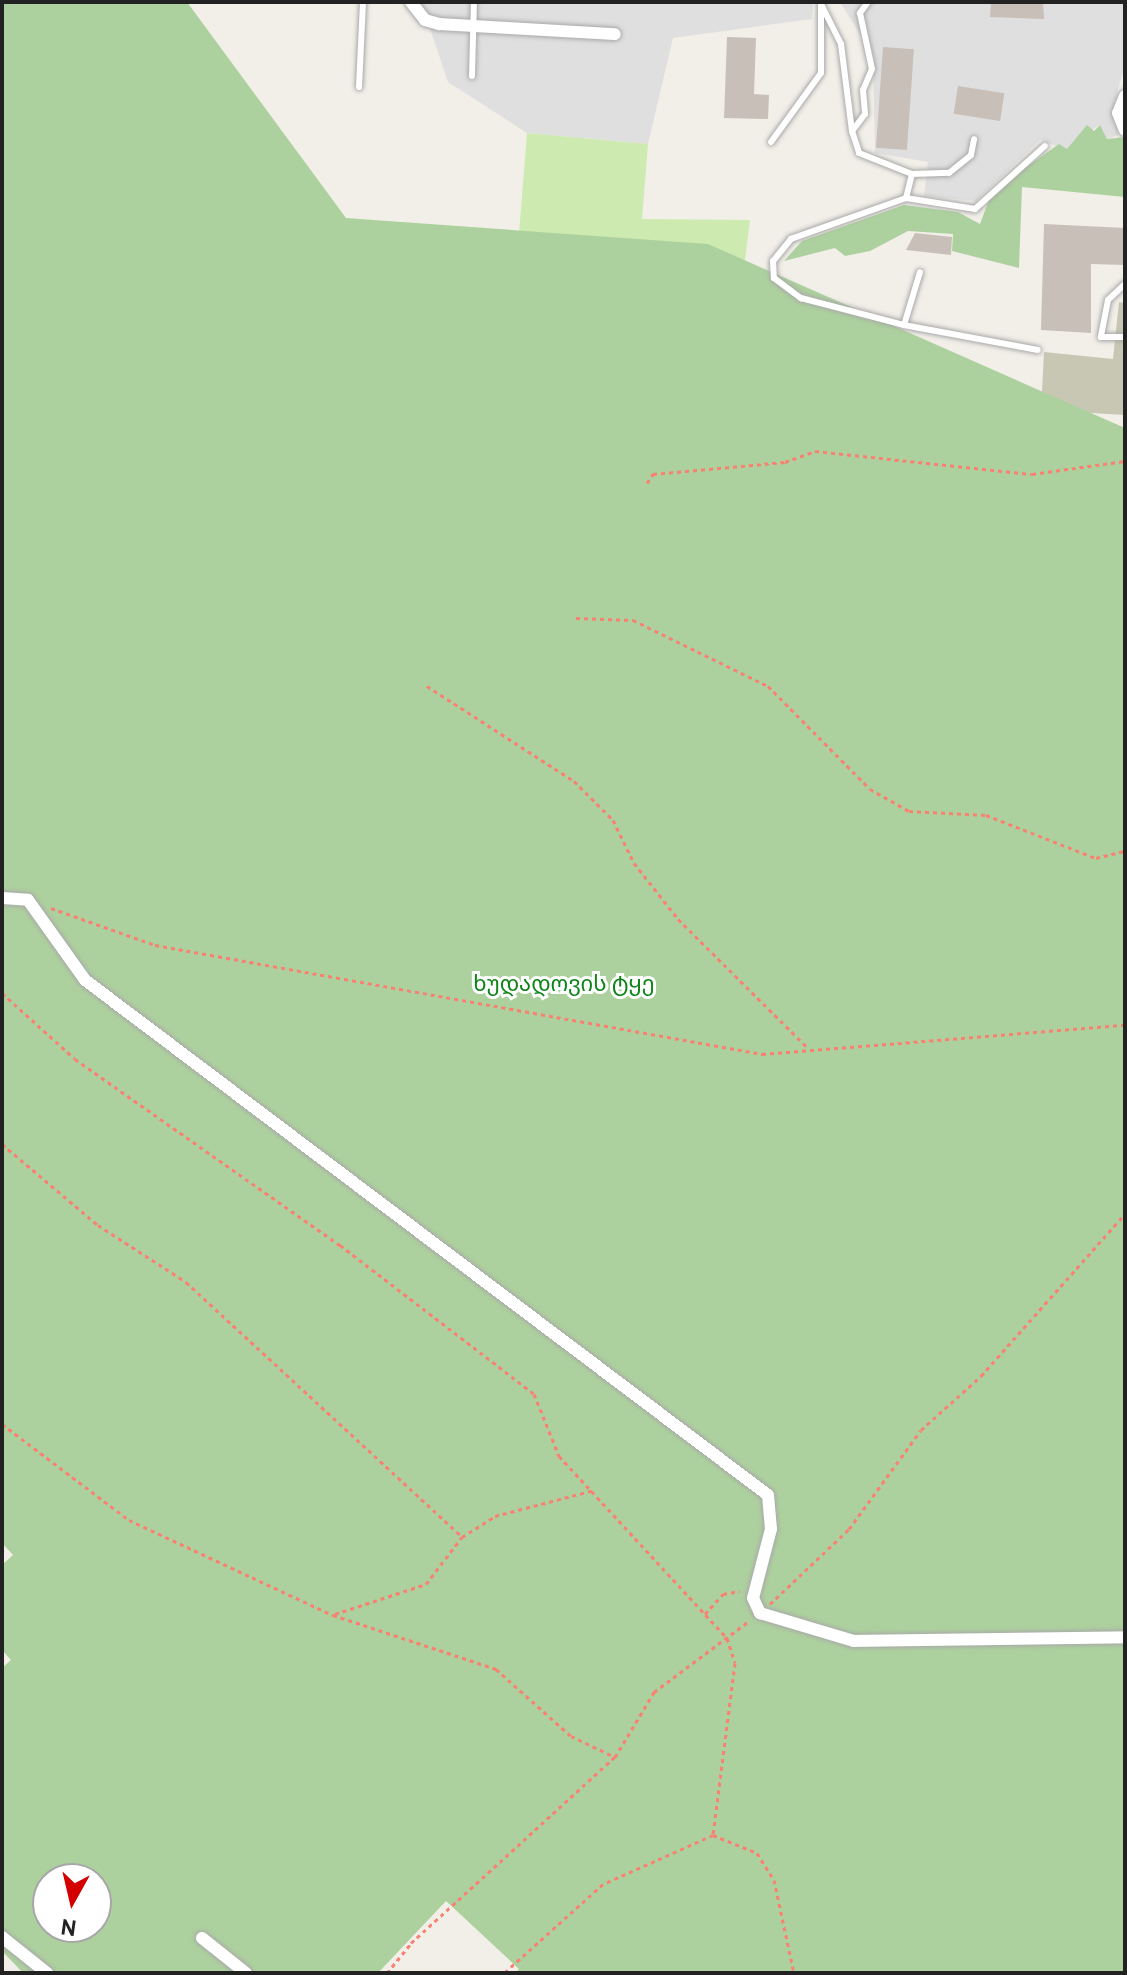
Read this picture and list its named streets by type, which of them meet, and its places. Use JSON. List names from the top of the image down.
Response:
{
  "parks": ["ხუდადოვის ტყე"],
  "north": "bottom"
}
